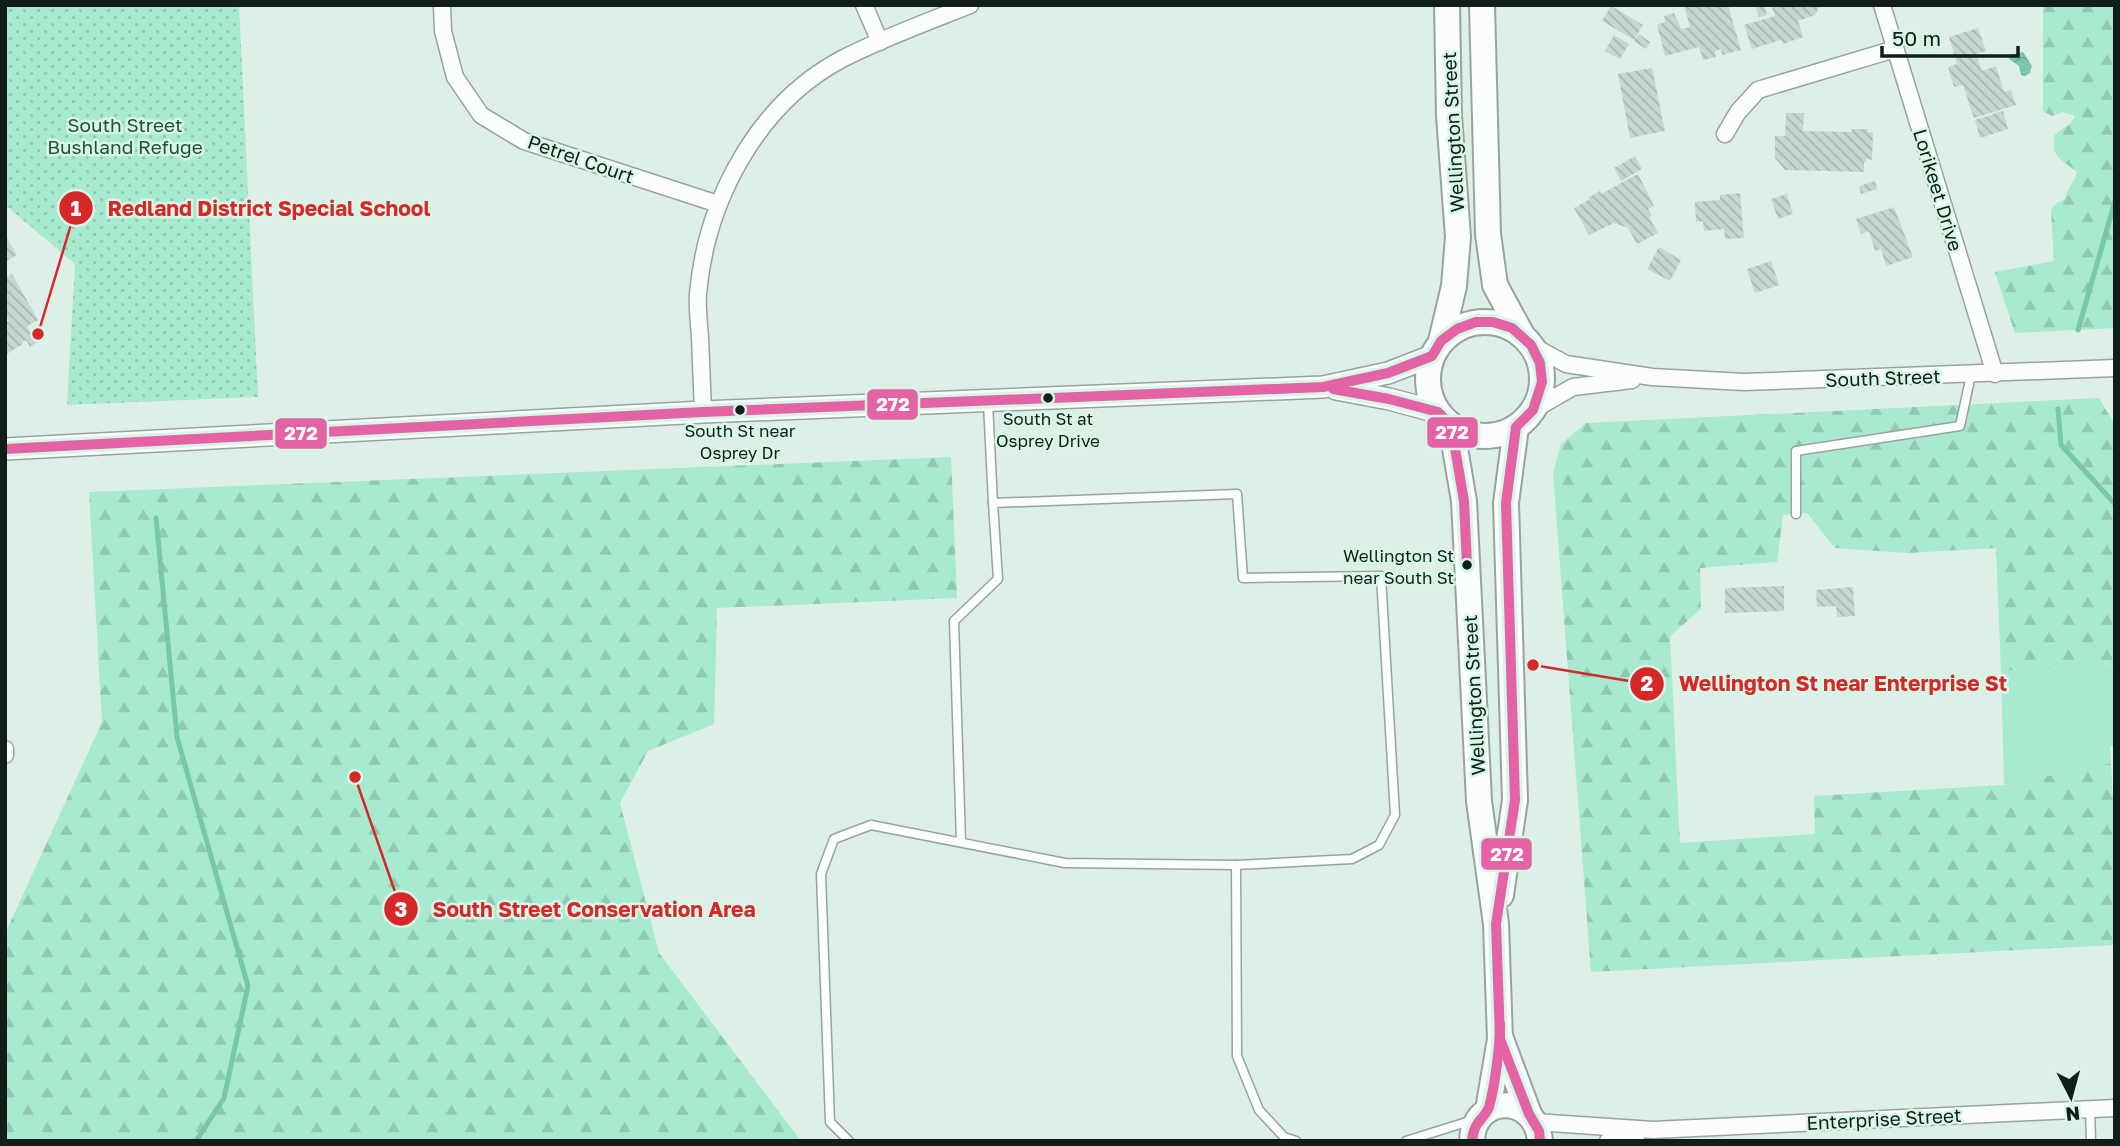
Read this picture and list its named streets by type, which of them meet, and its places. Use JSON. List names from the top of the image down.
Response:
{
  "streets": {
    "main road": ["Wellington Street"],
    "street": [
      "Petrel Court",
      "Lorikeet Drive",
      "South Street",
      "Enterprise Street"
    ]
  },
  "crossings": [
    ["Wellington Street", "South Street"],
    ["Wellington Street", "Enterprise Street"],
    ["Lorikeet Drive", "South Street"]
  ],
  "parks": ["South Street Bushland Refuge"],
  "places": [
    "Redland District Special School",
    "South St at Osprey Drive",
    "South St near Osprey Dr",
    "Wellington St near South St",
    "Wellington St near Enterprise St",
    "South Street Conservation Area"
  ],
  "lines": ["transit line 272"],
  "scale_bar": "50 m",
  "north": "bottom"
}
